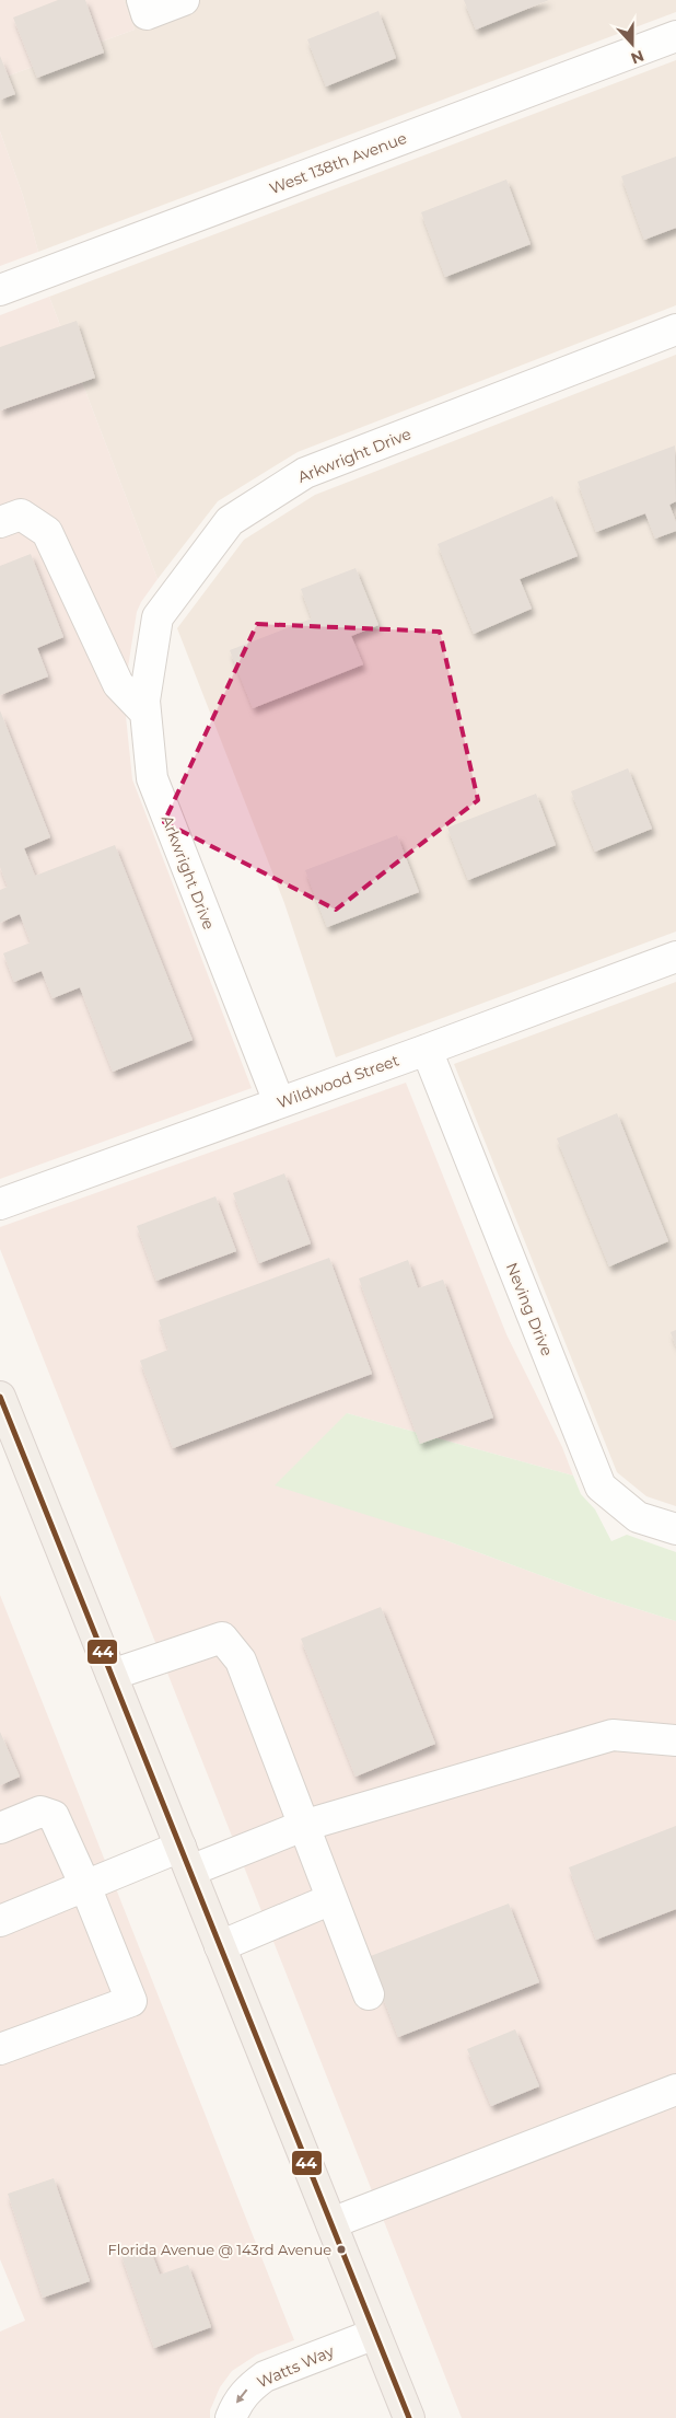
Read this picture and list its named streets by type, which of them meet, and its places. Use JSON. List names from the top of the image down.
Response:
{
  "streets": {
    "street": [
      "West 138th Avenue",
      "Arkwright Drive",
      "Wildwood Street",
      "Neving Drive",
      "Watts Way"
    ]
  },
  "crossings": [
    ["Arkwright Drive", "Wildwood Street"],
    ["Wildwood Street", "Neving Drive"]
  ],
  "one_way": ["Watts Way"],
  "places": ["Florida Avenue @ 143rd Avenue"],
  "lines": ["transit line 44"],
  "north": "bottom"
}
